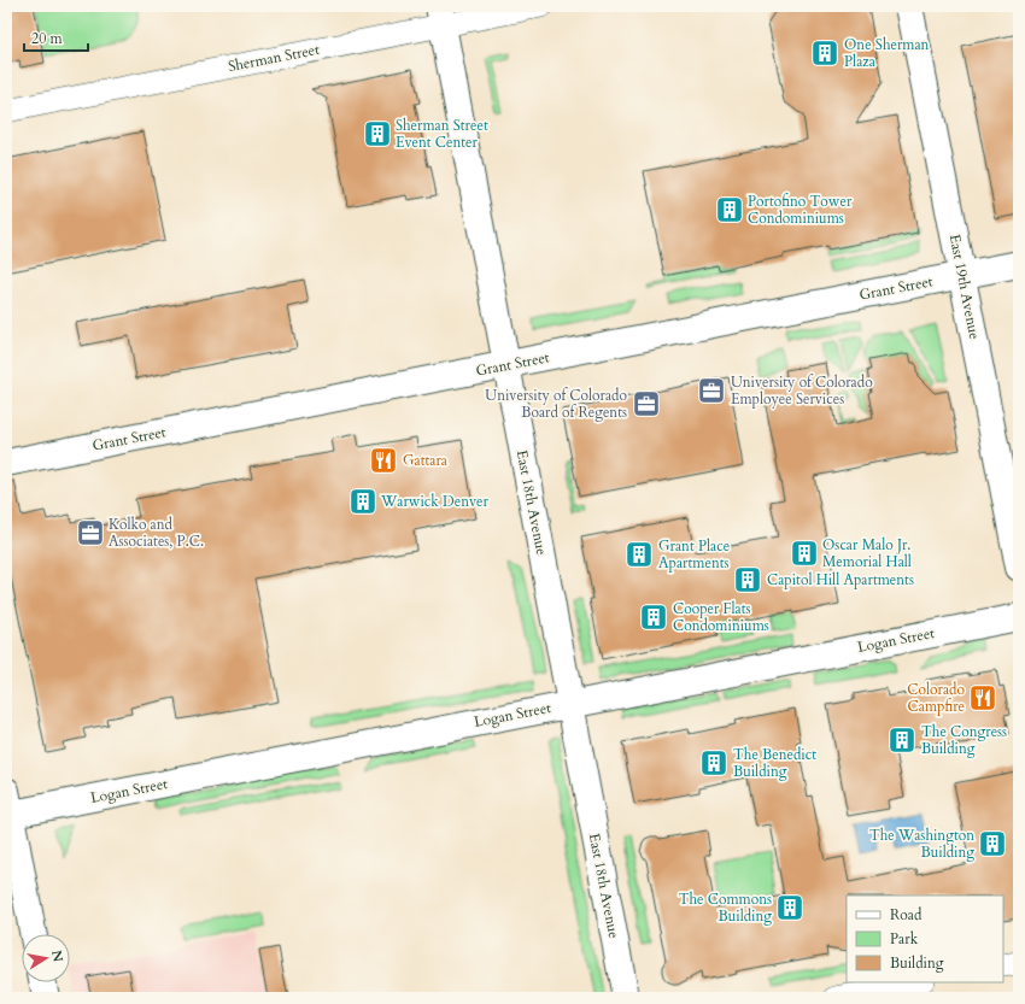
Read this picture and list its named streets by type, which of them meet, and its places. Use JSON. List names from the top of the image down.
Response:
{
  "streets": {
    "street": [
      "Sherman Street",
      "East 19th Avenue",
      "Grant Street",
      "East 18th Avenue",
      "Logan Street"
    ]
  },
  "crossings": [
    ["Sherman Street", "East 18th Avenue"],
    ["East 19th Avenue", "Grant Street"],
    ["Grant Street", "East 18th Avenue"],
    ["East 18th Avenue", "Logan Street"]
  ],
  "places": {
    "building": [
      "One Sherman Plaza",
      "Sherman Street Event Center",
      "Portofino Tower Condominiums",
      "Warwick Denver",
      "Oscar Malo Jr. Memorial Hall",
      "Grant Place Apartments",
      "Capitol Hill Apartments",
      "Cooper Flats Condominiums",
      "The Congress Building",
      "The Benedict Building",
      "The Washington Building",
      "The Commons Building"
    ],
    "office": ["University of Colorado Employee Services", "University of Colorado Board of Regents", "Kolko and Associates, P.C."],
    "restaurant": ["Gattara", "Colorado Campfire"]
  },
  "legend": ["Road", "Park", "Building"],
  "scale_bar": "20 m",
  "north": "right"
}
